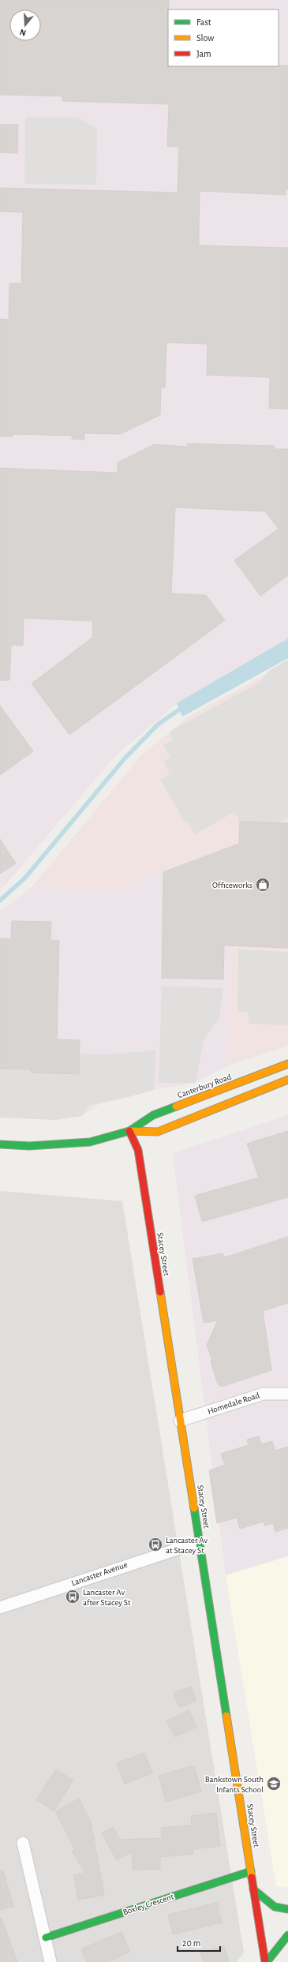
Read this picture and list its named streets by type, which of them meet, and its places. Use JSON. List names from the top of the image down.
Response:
{
  "streets": {
    "main road": ["Canterbury Road", "Stacey Street", "Boxley Crescent"],
    "street": ["Homedale Road", "Lancaster Avenue"]
  },
  "crossings": [
    ["Canterbury Road", "Stacey Street"],
    ["Stacey Street", "Homedale Road"],
    ["Stacey Street", "Lancaster Avenue"],
    ["Stacey Street", "Boxley Crescent"]
  ],
  "places": {
    "shop": ["Officeworks"],
    "bus stop": ["Lancaster Av at Stacey St", "Lancaster Av after Stacey St"],
    "school or university": ["Bankstown South Infants School"]
  },
  "legend": ["Fast", "Slow", "Jam"],
  "scale_bar": "20 m",
  "north": "bottom"
}
